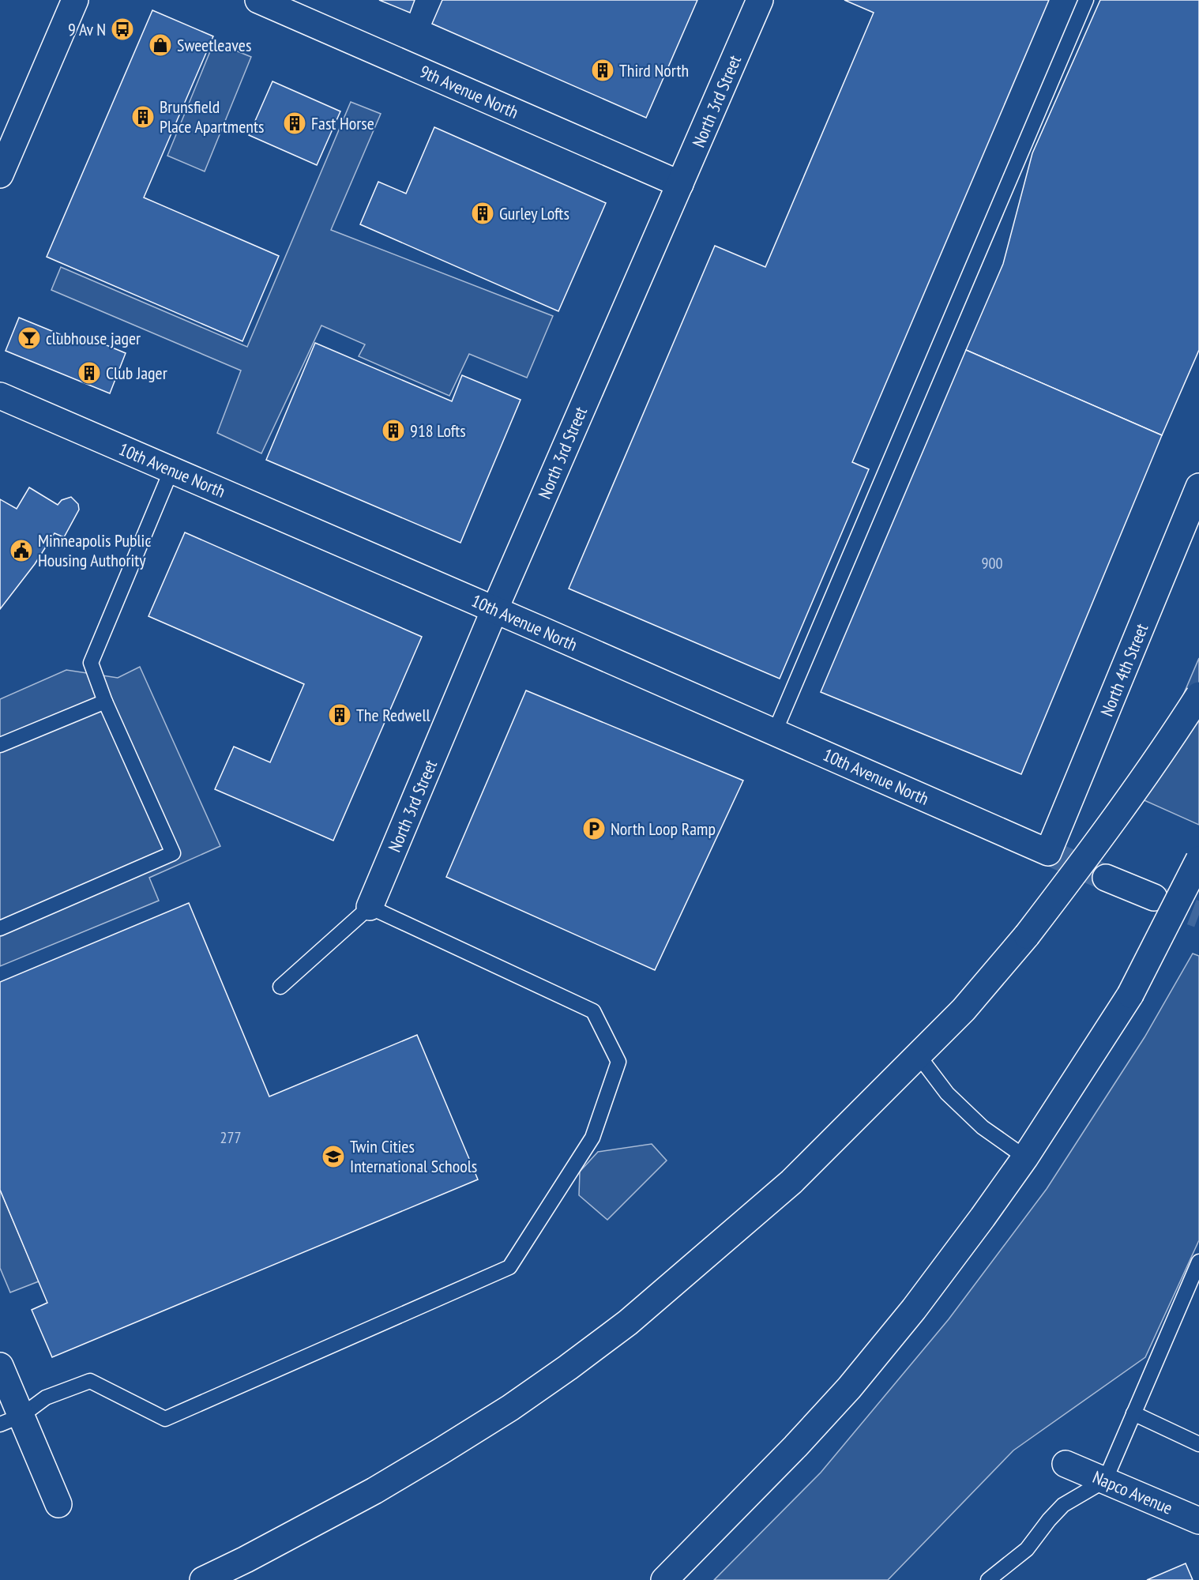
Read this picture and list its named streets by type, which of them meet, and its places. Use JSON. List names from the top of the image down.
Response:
{
  "streets": {
    "main road": [
      "9th Avenue North",
      "North 3rd Street",
      "10th Avenue North",
      "North 4th Street",
      "Napco Avenue"
    ]
  },
  "crossings": [
    ["9th Avenue North", "North 3rd Street"],
    ["North 3rd Street", "10th Avenue North"],
    ["10th Avenue North", "North 4th Street"]
  ],
  "places": {
    "bus stop": ["9 Av N"],
    "shop": ["Sweetleaves"],
    "building": [
      "Third North",
      "Brunsfield Place Apartments",
      "Fast Horse",
      "Gurley Lofts",
      "Club Jager",
      "918 Lofts",
      "The Redwell"
    ],
    "bar": ["clubhouse jager"],
    "public building": ["Minneapolis Public Housing Authority"],
    "parking": ["North Loop Ramp"],
    "school or university": ["Twin Cities International Schools"]
  },
  "house_numbers": ["900", "277"]
}
